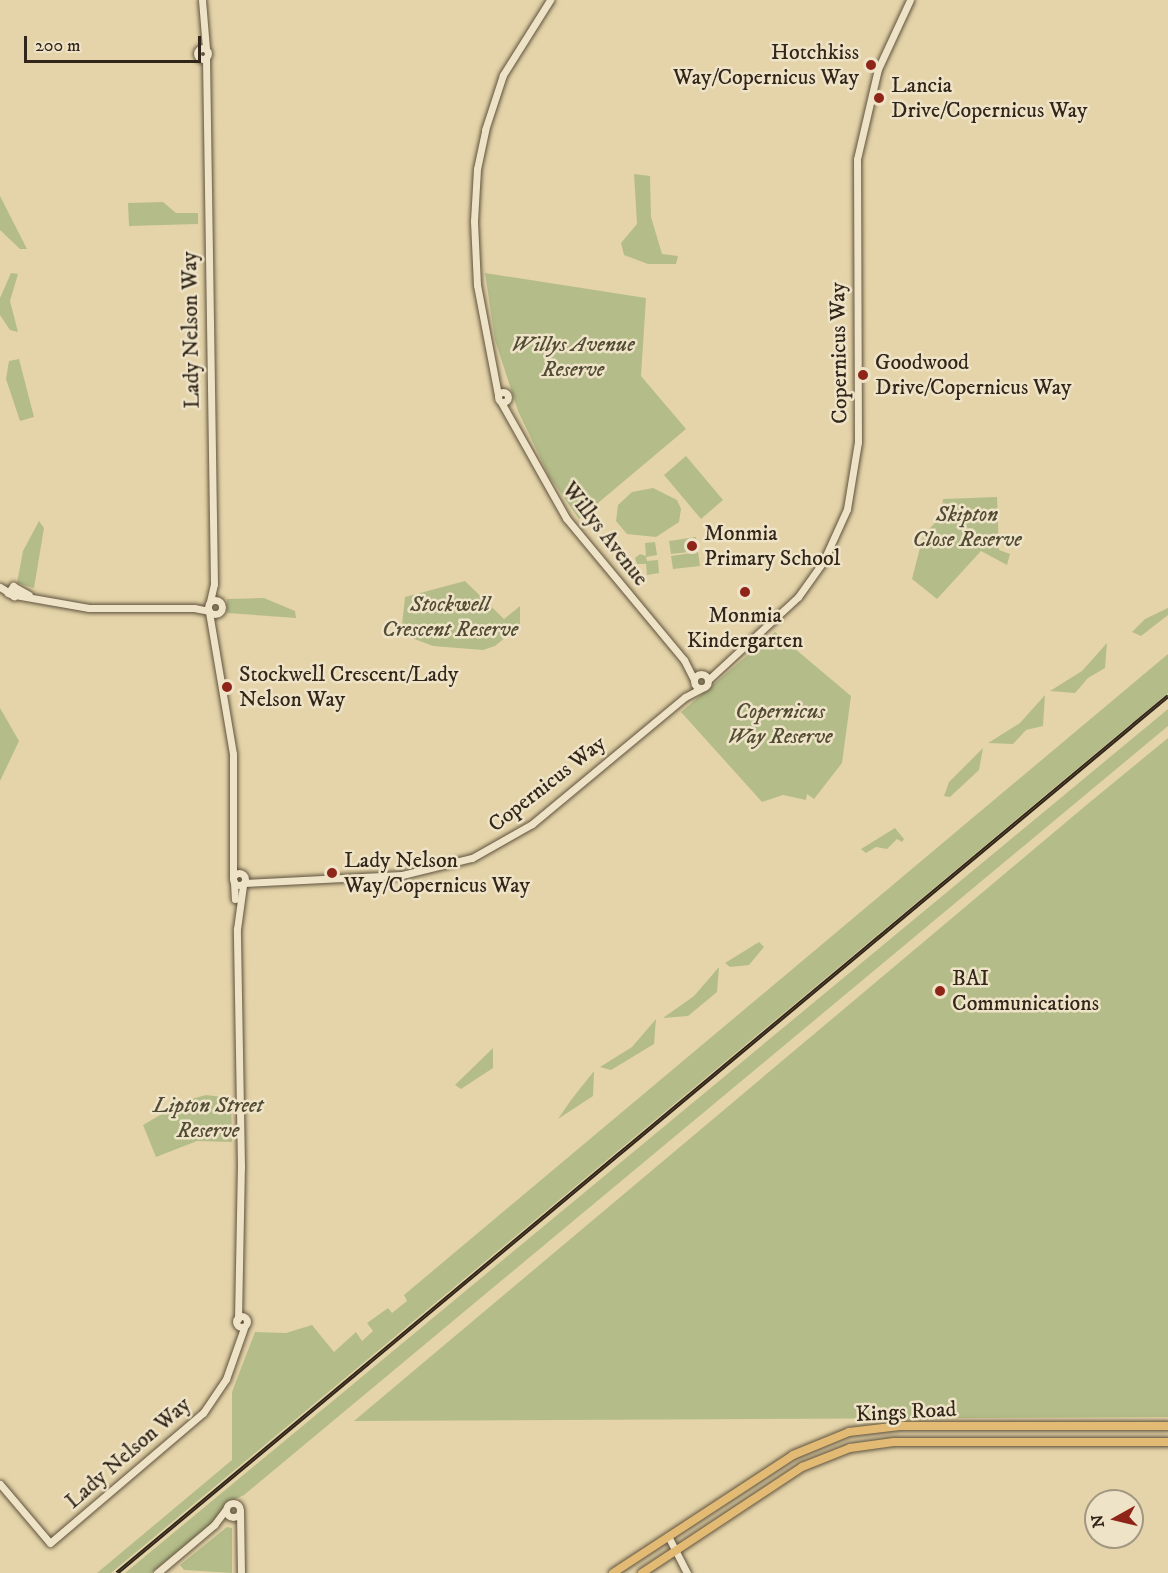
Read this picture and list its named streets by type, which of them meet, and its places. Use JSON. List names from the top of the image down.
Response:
{
  "streets": {
    "main road": ["Kings Road"],
    "street": ["Lady Nelson Way", "Copernicus Way", "Willys Avenue"]
  },
  "crossings": [
    ["Lady Nelson Way", "Copernicus Way"],
    ["Copernicus Way", "Willys Avenue"]
  ],
  "parks": [
    "Willys Avenue Reserve",
    "Skipton Close Reserve",
    "Stockwell Crescent Reserve",
    "Copernicus Way Reserve",
    "Lipton Street Reserve"
  ],
  "places": [
    "Hotchkiss Way/Copernicus Way",
    "Lancia Drive/Copernicus Way",
    "Goodwood Drive/Copernicus Way",
    "Monmia Primary School",
    "Monmia Kindergarten",
    "Stockwell Crescent/Lady Nelson Way",
    "Lady Nelson Way/Copernicus Way",
    "BAI Communications"
  ],
  "scale_bar": "200 m",
  "north": "left"
}
